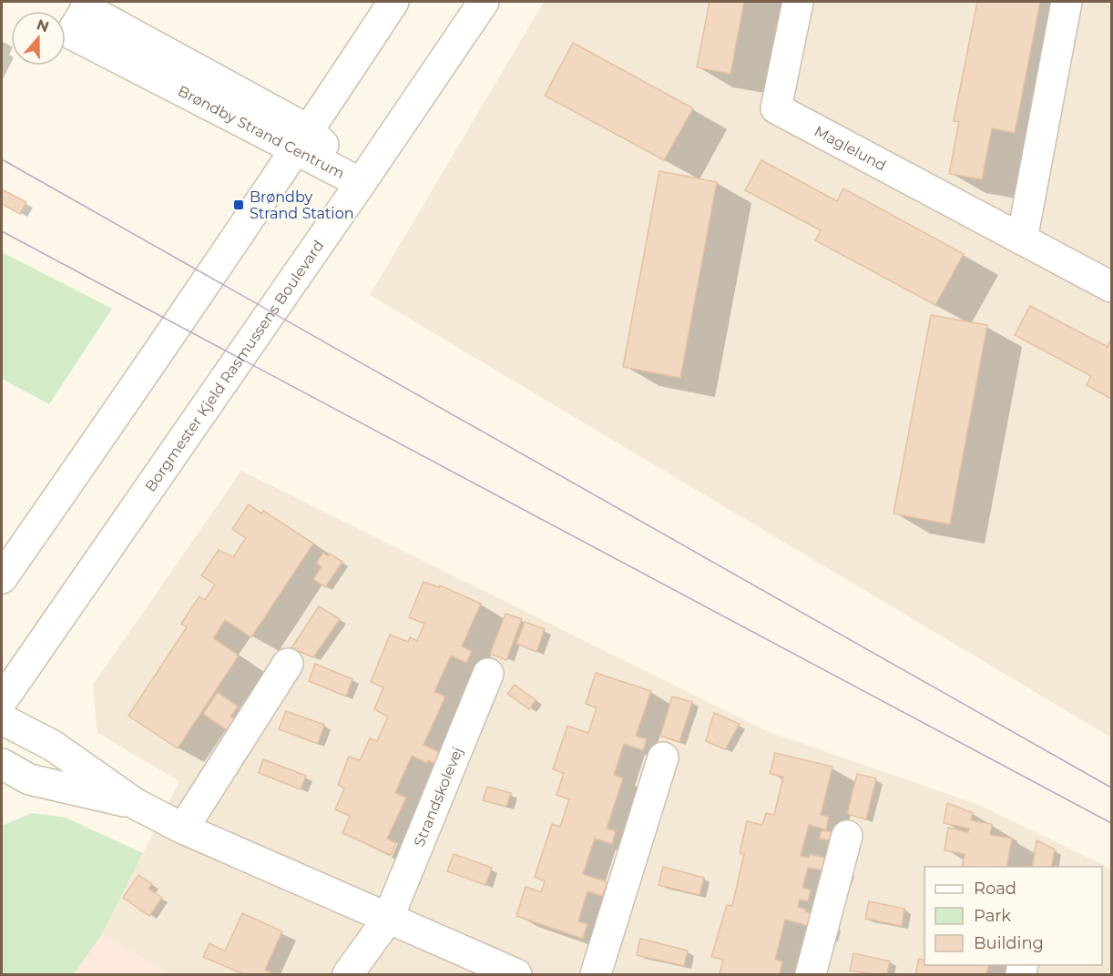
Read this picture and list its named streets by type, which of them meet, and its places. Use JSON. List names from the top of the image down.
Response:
{
  "streets": {
    "street": [
      "Brøndby Strand Centrum",
      "Maglelund",
      "Borgmester Kjeld Rasmussens Boulevard",
      "Strandskolevej"
    ]
  },
  "crossings": [
    ["Brøndby Strand Centrum", "Borgmester Kjeld Rasmussens Boulevard"]
  ],
  "places": {
    "transit": ["Brøndby Strand Station"]
  },
  "legend": ["Road", "Park", "Building"],
  "north": "top"
}
